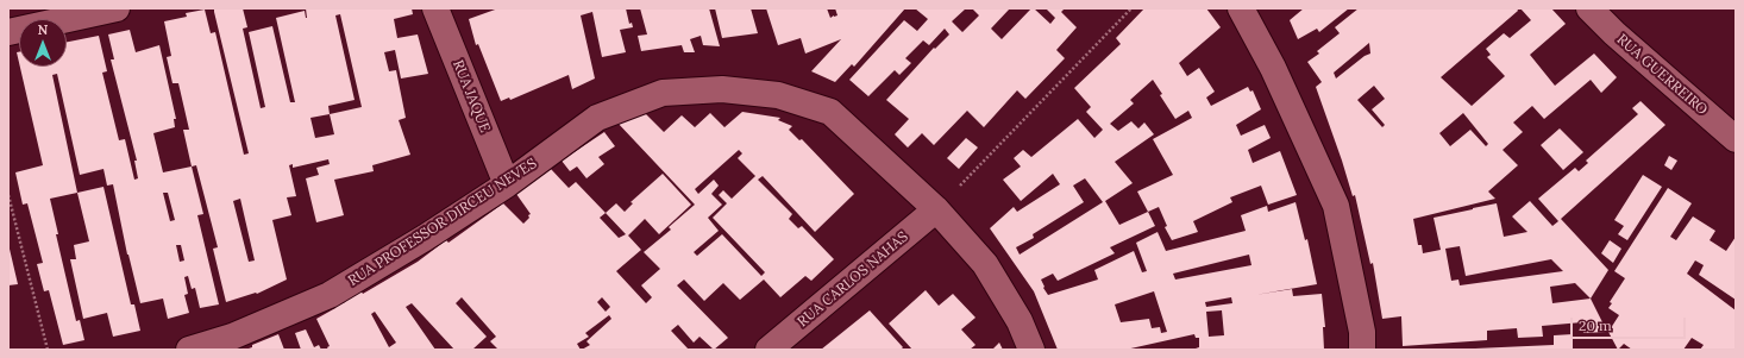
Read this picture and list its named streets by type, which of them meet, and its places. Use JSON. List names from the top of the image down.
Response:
{
  "streets": {
    "street": [
      "RUA GUERREIRO",
      "RUA JAQUE",
      "RUA PROFESSOR DIRCEU NEVES",
      "RUA CARLOS NAHAS"
    ]
  },
  "crossings": [
    ["RUA JAQUE", "RUA PROFESSOR DIRCEU NEVES"],
    ["RUA PROFESSOR DIRCEU NEVES", "RUA CARLOS NAHAS"]
  ],
  "scale_bar": "20 m",
  "north": "top"
}
